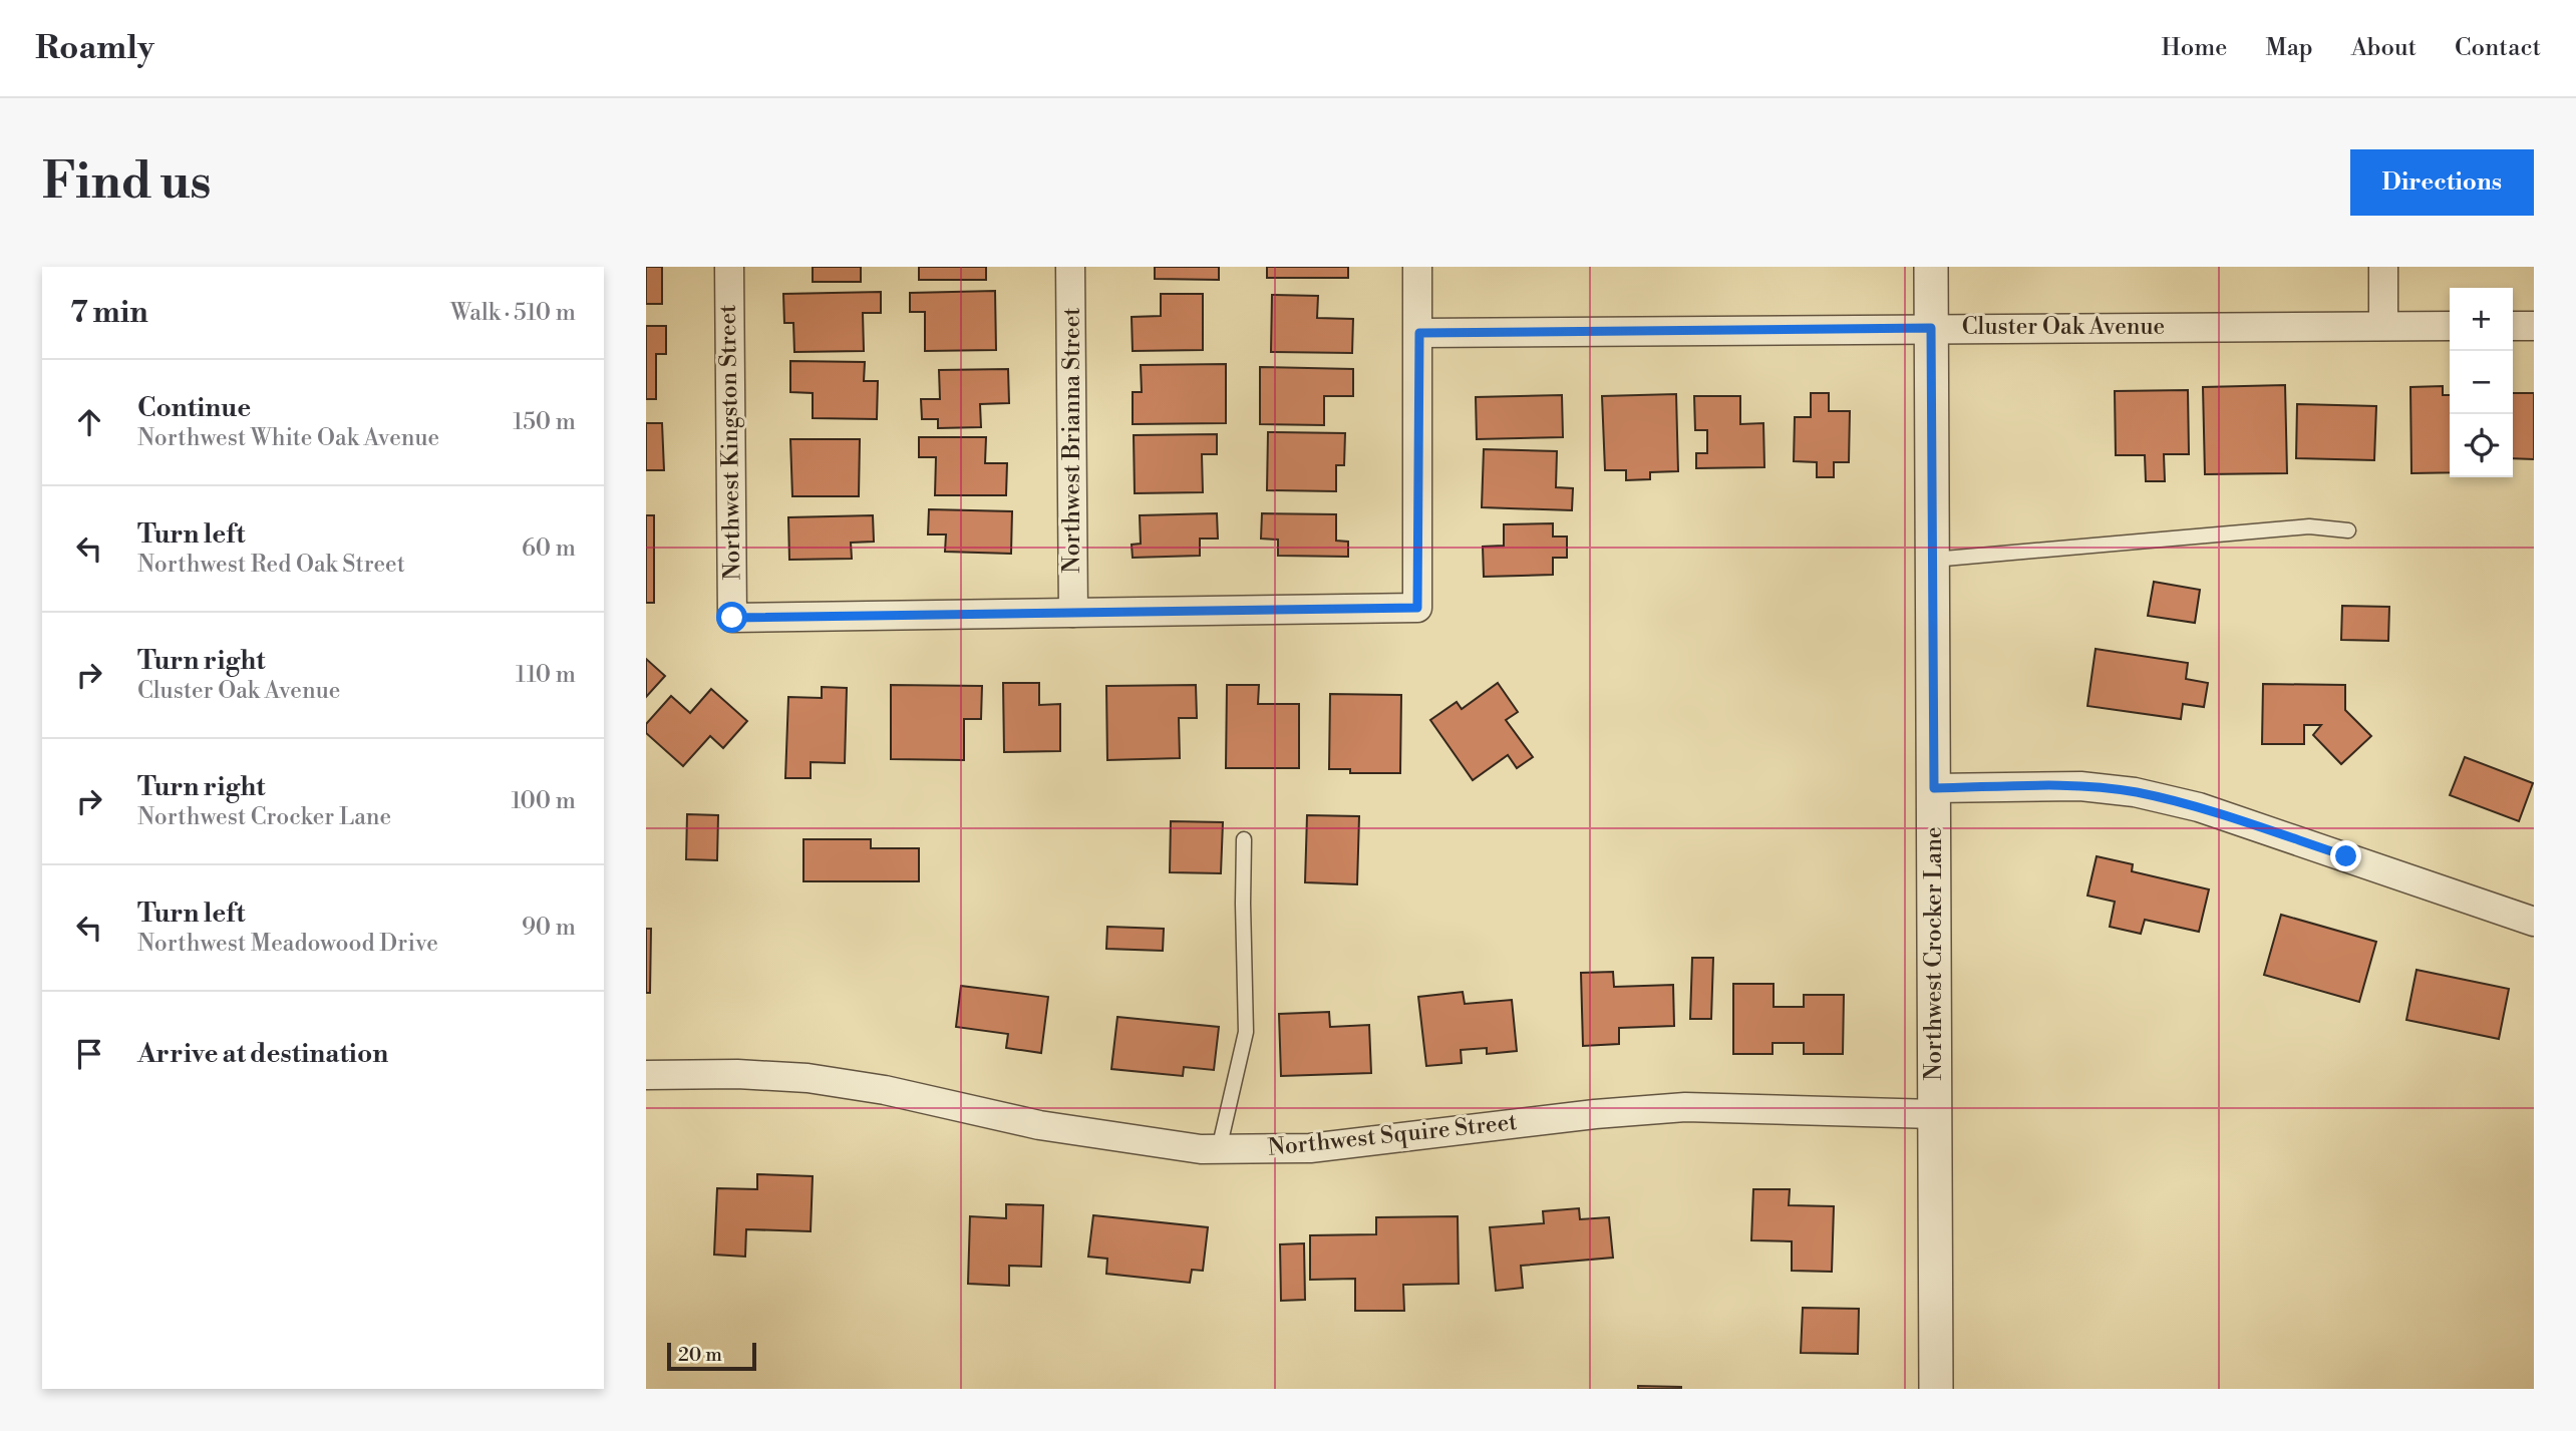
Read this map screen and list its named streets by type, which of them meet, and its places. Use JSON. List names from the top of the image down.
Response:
{
  "streets": {
    "street": [
      "Cluster Oak Avenue",
      "Northwest Brianna Street",
      "Northwest Kingston Street",
      "Northwest Crocker Lane",
      "Northwest Squire Street"
    ]
  },
  "crossings": [
    ["Cluster Oak Avenue", "Northwest Crocker Lane"],
    ["Northwest Brianna Street", "Northwest Kingston Street"],
    ["Northwest Crocker Lane", "Northwest Squire Street"]
  ],
  "scale_bar": "20 m",
  "page": {
    "header": "Roamly",
    "nav": [
      "Home",
      "Map",
      "About",
      "Contact"
    ],
    "buttons": "Directions",
    "title": "Find us",
    "heading": ["7 min", "Walk · 510 m"],
    "map_buttons": ["+", "−"],
    "list": [
      ["Continue", "Northwest White Oak Avenue", "150 m"],
      ["Turn left", "Northwest Red Oak Street", "60 m"],
      ["Turn right", "Cluster Oak Avenue", "110 m"],
      ["Turn right", "Northwest Crocker Lane", "100 m"],
      ["Turn left", "Northwest Meadowood Drive", "90 m"],
      "Arrive at destination"
    ],
    "scale": "20 m"
  }
}
